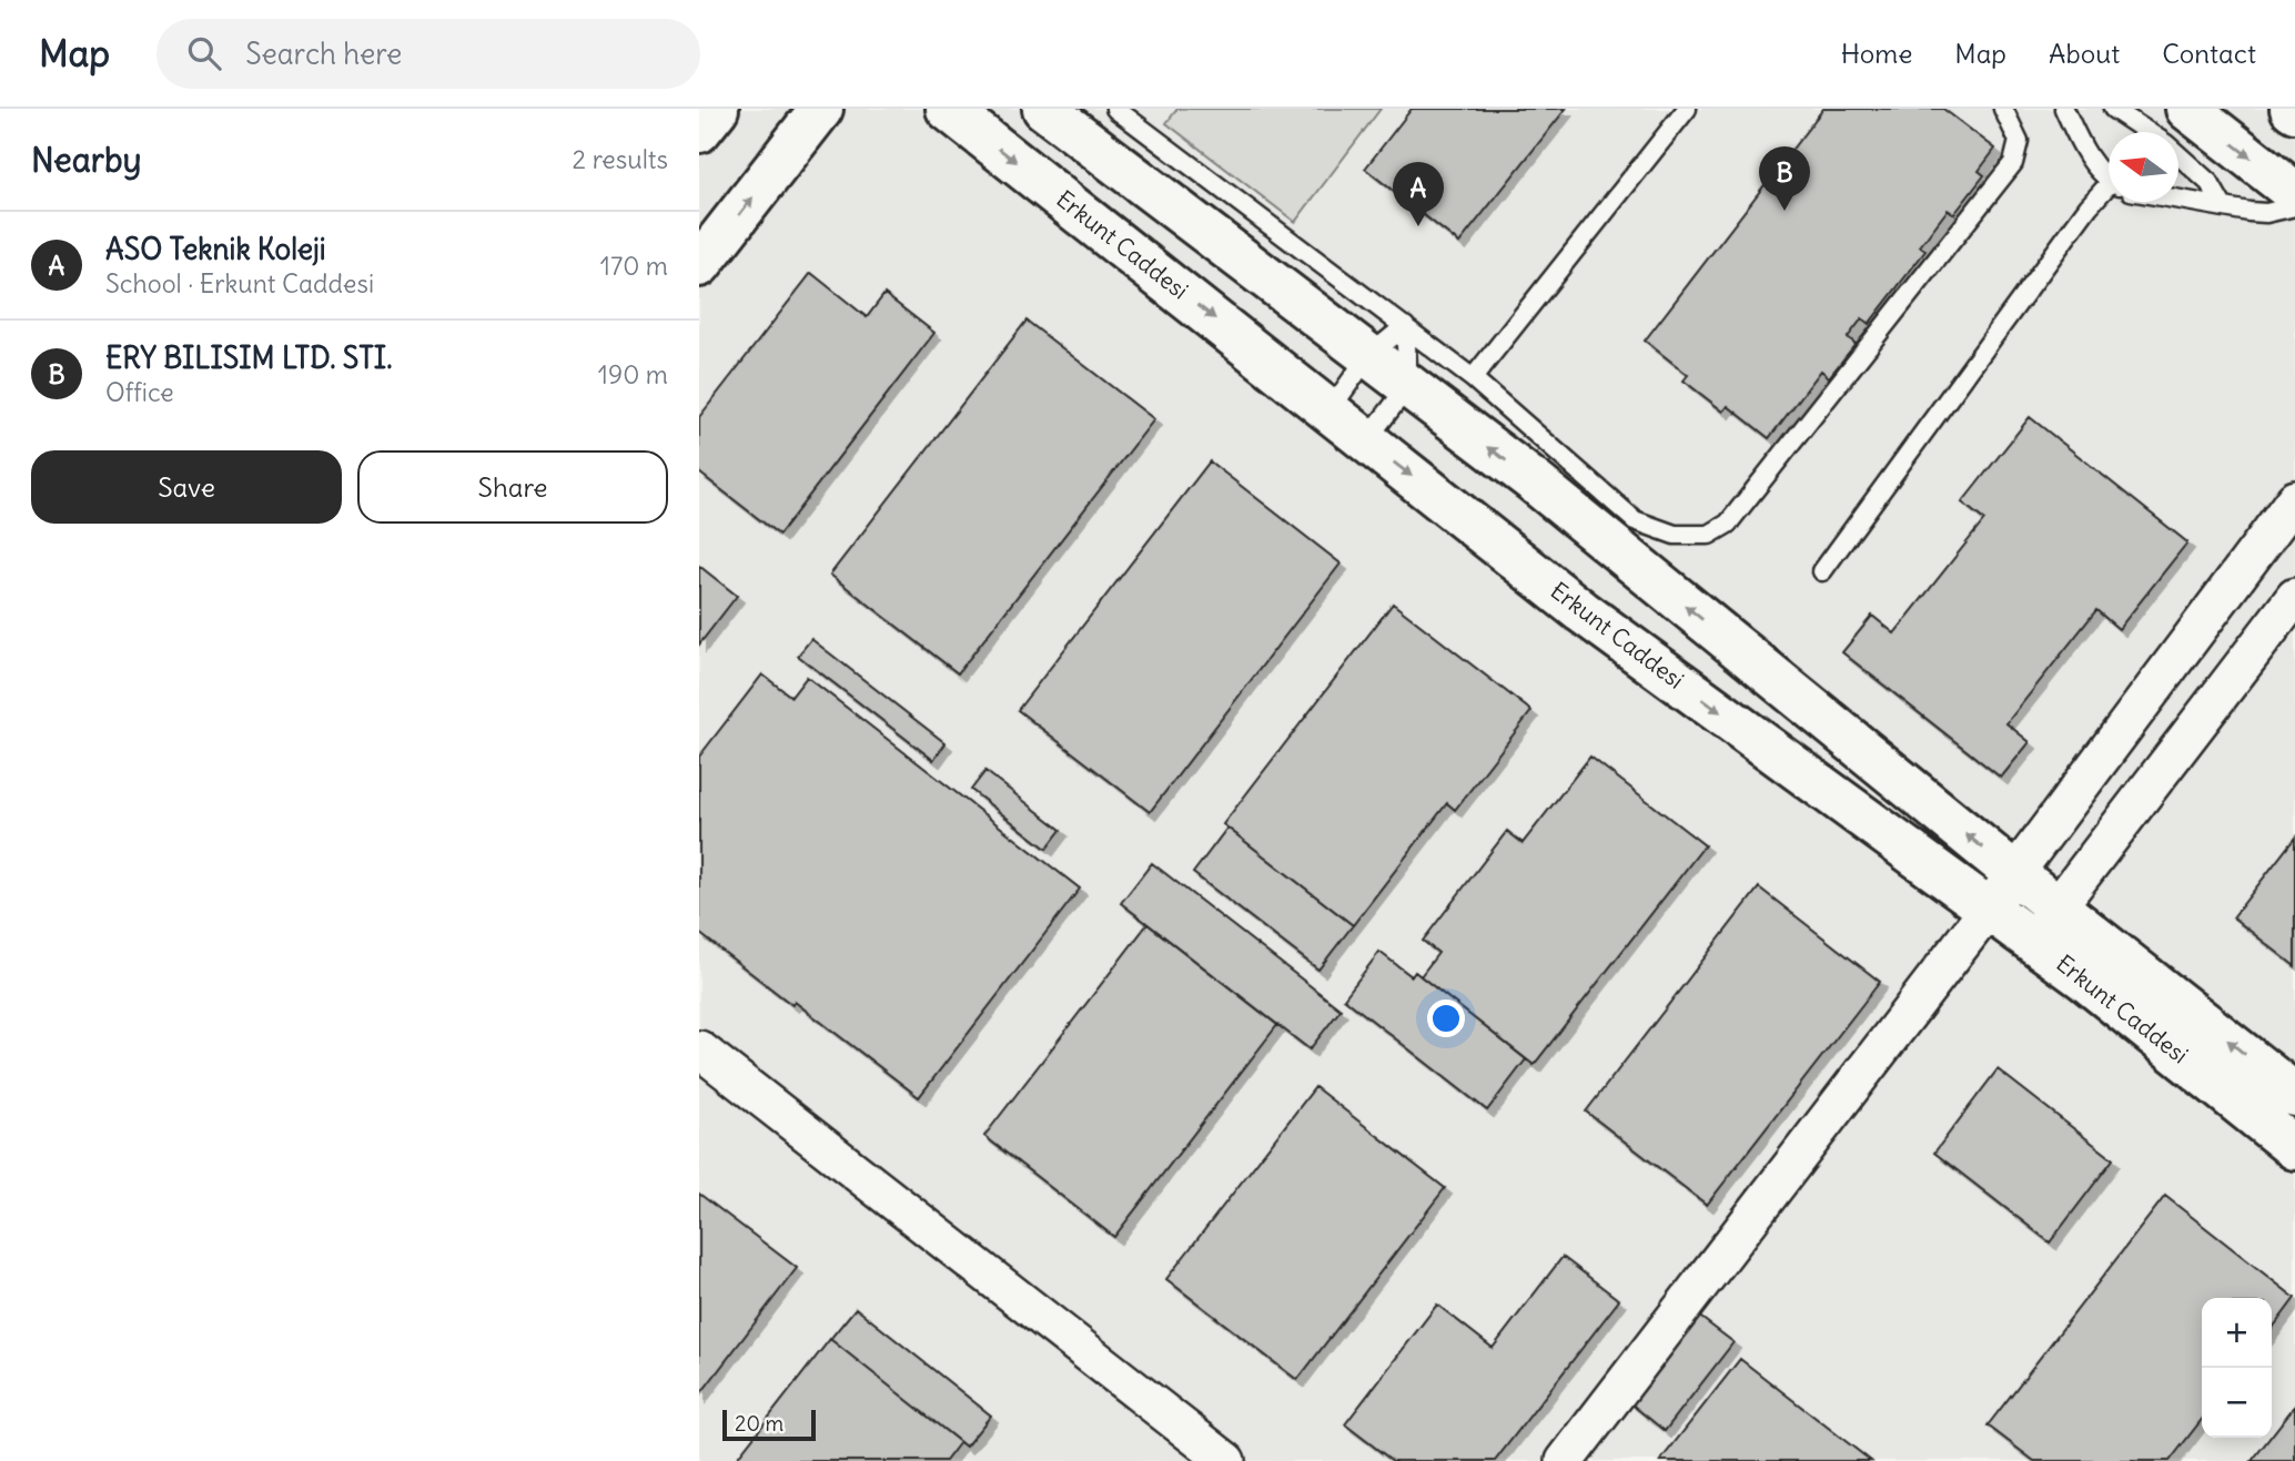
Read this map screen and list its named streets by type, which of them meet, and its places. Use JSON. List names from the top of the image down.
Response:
{
  "streets": {
    "street": ["Erkunt Caddesi"]
  },
  "scale_bar": "20 m",
  "north": "left",
  "page": {
    "header": "Map",
    "search": "Search here",
    "nav": [
      "Home",
      "Map",
      "About",
      "Contact"
    ],
    "heading": ["Nearby", "2 results"],
    "pins": ["B", "A"],
    "list": [
      {
        "mark": "A",
        "name": "ASO Teknik Koleji",
        "note": "School · Erkunt Caddesi",
        "value": "170 m"
      },
      {
        "mark": "B",
        "name": "ERY BILISIM LTD. STI.",
        "note": "Office",
        "value": "190 m"
      }
    ],
    "buttons": ["Save", "Share"],
    "map_buttons": ["+", "−"],
    "scale": "20 m"
  }
}
